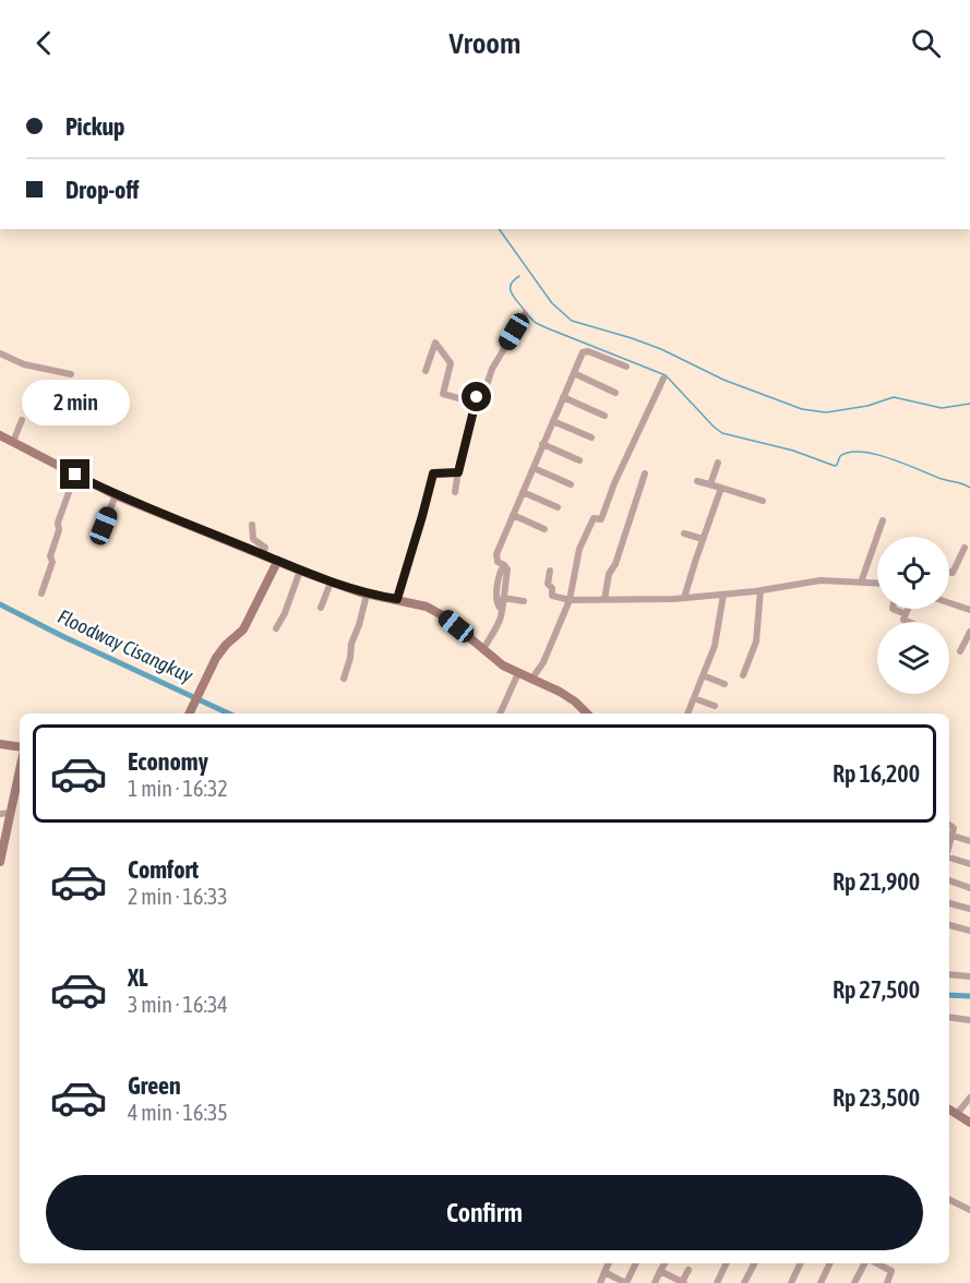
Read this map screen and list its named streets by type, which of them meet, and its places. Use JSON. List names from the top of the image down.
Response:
{
  "water": ["Floodway Cisangkuy"],
  "page": {
    "header": "Vroom",
    "banner": ["Pickup", "Drop-off"],
    "bubble": "2 min",
    "list": [
      {
        "name": "Economy",
        "note": "1 min · 16:32",
        "value": "Rp 16,200"
      },
      {
        "name": "Comfort",
        "note": "2 min · 16:33",
        "value": "Rp 21,900"
      },
      {
        "name": "XL",
        "note": "3 min · 16:34",
        "value": "Rp 27,500"
      },
      {
        "name": "Green",
        "note": "4 min · 16:35",
        "value": "Rp 23,500"
      }
    ],
    "buttons": "Confirm"
  }
}
